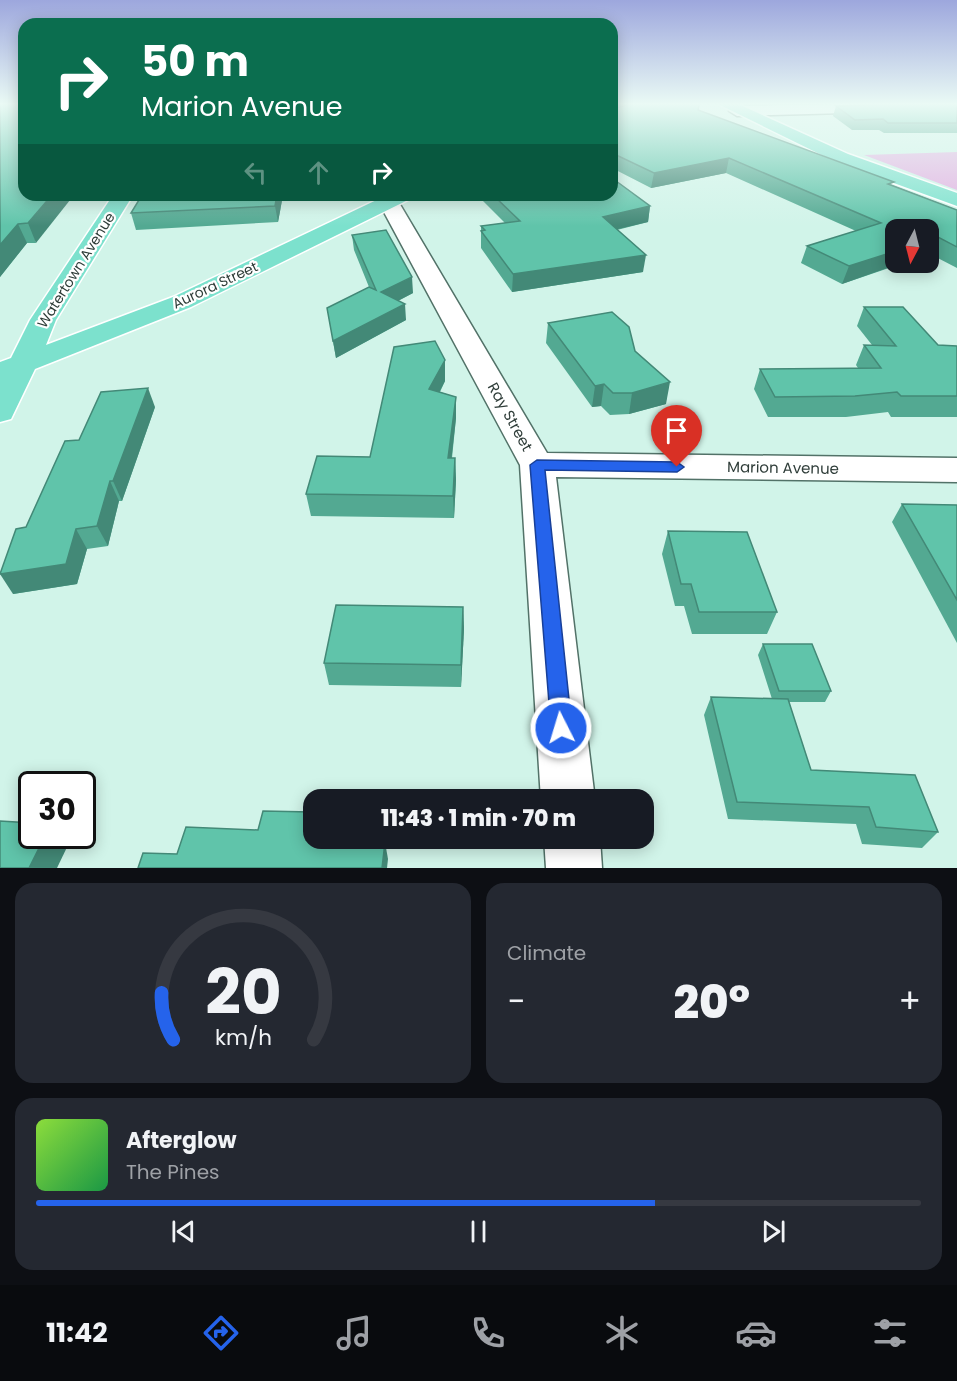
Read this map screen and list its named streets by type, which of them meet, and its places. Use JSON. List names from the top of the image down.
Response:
{
  "streets": {
    "main road": ["Watertown Avenue", "Aurora Street"],
    "street": ["Ray Street", "Marion Avenue"]
  },
  "crossings": [
    ["Watertown Avenue", "Aurora Street"],
    ["Ray Street", "Marion Avenue"]
  ],
  "north": "bottom",
  "page": {
    "turn": ["50 m", "Marion Avenue"],
    "limit": "30",
    "trip": "11:43 · 1 min · 70 m",
    "tile": "Climate",
    "heat": ["−", "20°", "+"],
    "song": ["Afterglow", "The Pines"],
    "tabs": "11:42",
    "gauge": ["20", "km/h"]
  }
}
